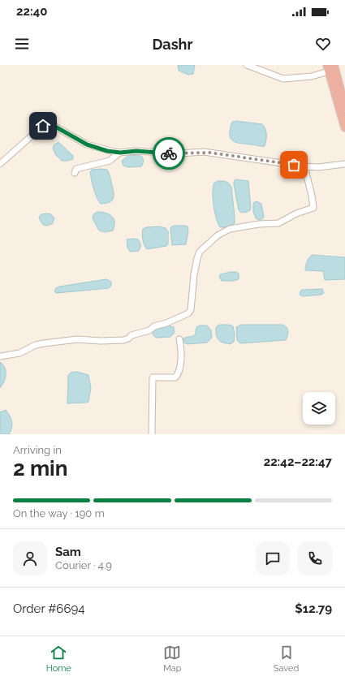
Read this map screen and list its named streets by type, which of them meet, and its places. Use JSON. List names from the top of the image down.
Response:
{
  "page": {
    "status": "22:40",
    "header": "Dashr",
    "heading": ["2 min", "Arriving in", "22:42–22:47"],
    "panel": [
      "Sam",
      "Courier · 4.9",
      "Order #6694",
      "$12.79"
    ],
    "bar": "On the way · 190 m",
    "tabs": ["Home", "Map", "Saved"]
  }
}
